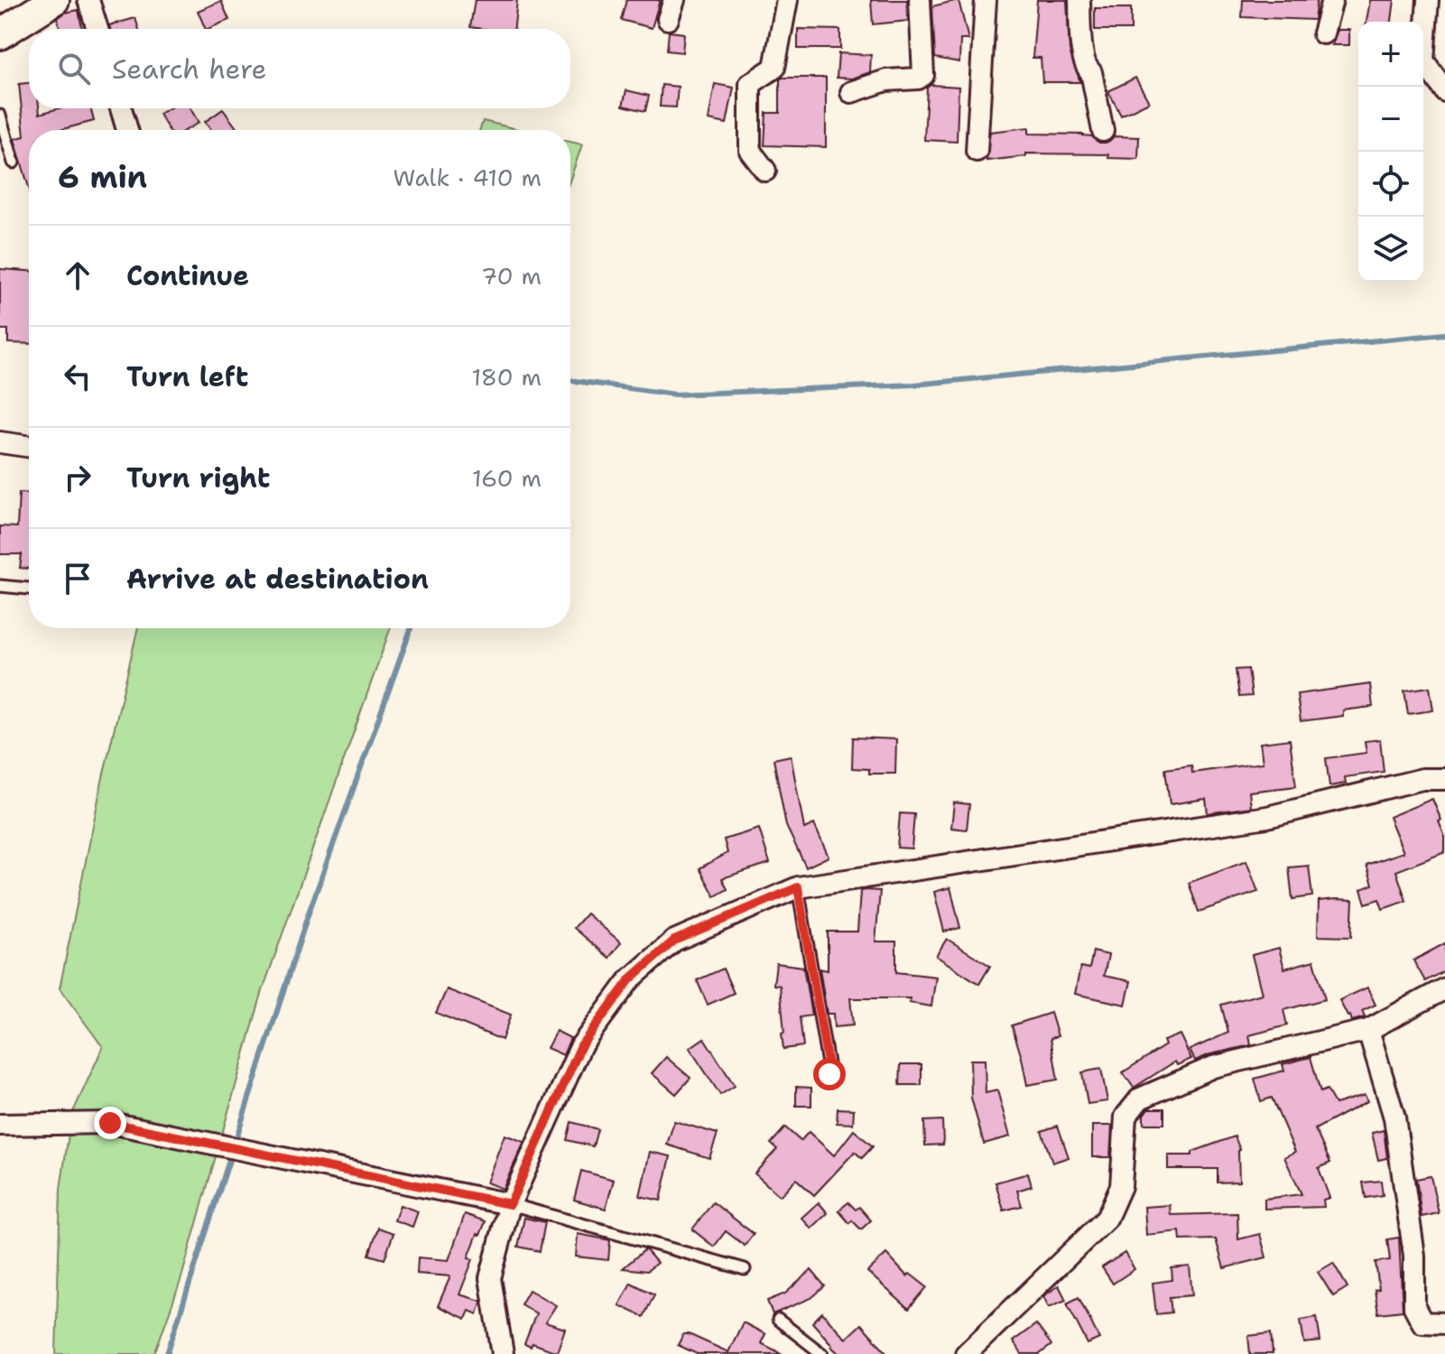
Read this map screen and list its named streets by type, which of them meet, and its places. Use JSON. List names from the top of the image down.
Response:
{
  "page": {
    "map_buttons": ["+", "−"],
    "search": "Search here",
    "heading": ["6 min", "Walk · 410 m"],
    "list": [
      ["Continue", "70 m"],
      ["Turn left", "180 m"],
      ["Turn right", "160 m"],
      "Arrive at destination"
    ]
  }
}
